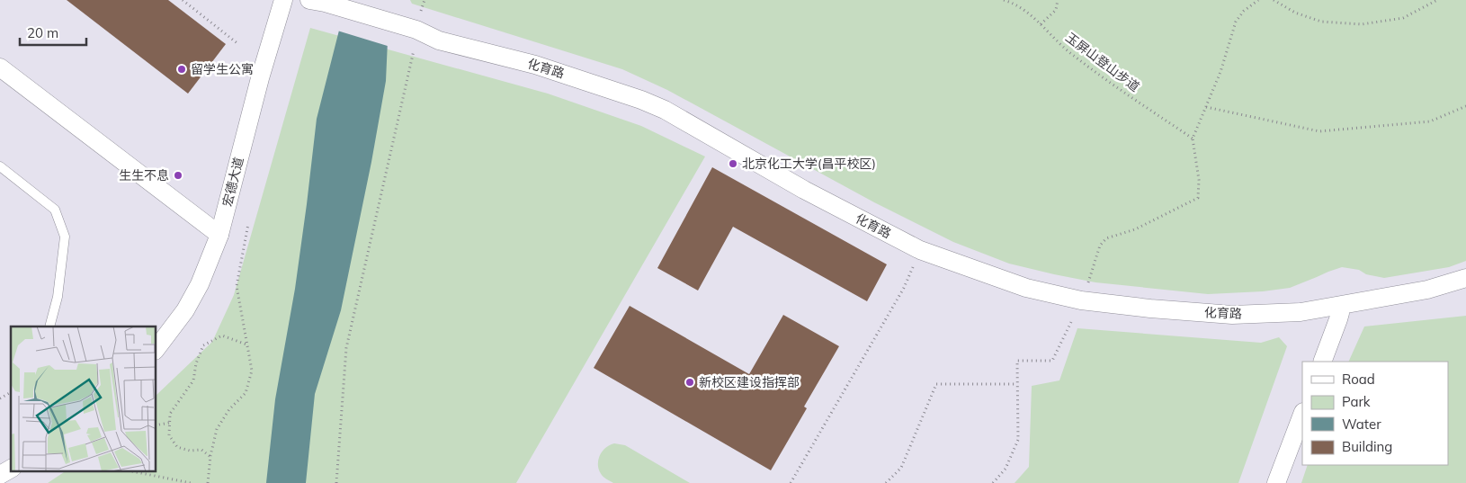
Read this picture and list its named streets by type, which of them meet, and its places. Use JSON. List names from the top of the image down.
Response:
{
  "streets": {
    "street": ["化育路", "宏德大道"],
    "path": ["玉屏山登山步道"]
  },
  "places": [
    "留学生公寓",
    "北京化工大学(昌平校区)",
    "生生不息",
    "新校区建设指挥部"
  ],
  "legend": [
    "Road",
    "Park",
    "Water",
    "Building"
  ],
  "scale_bar": "20 m"
}
